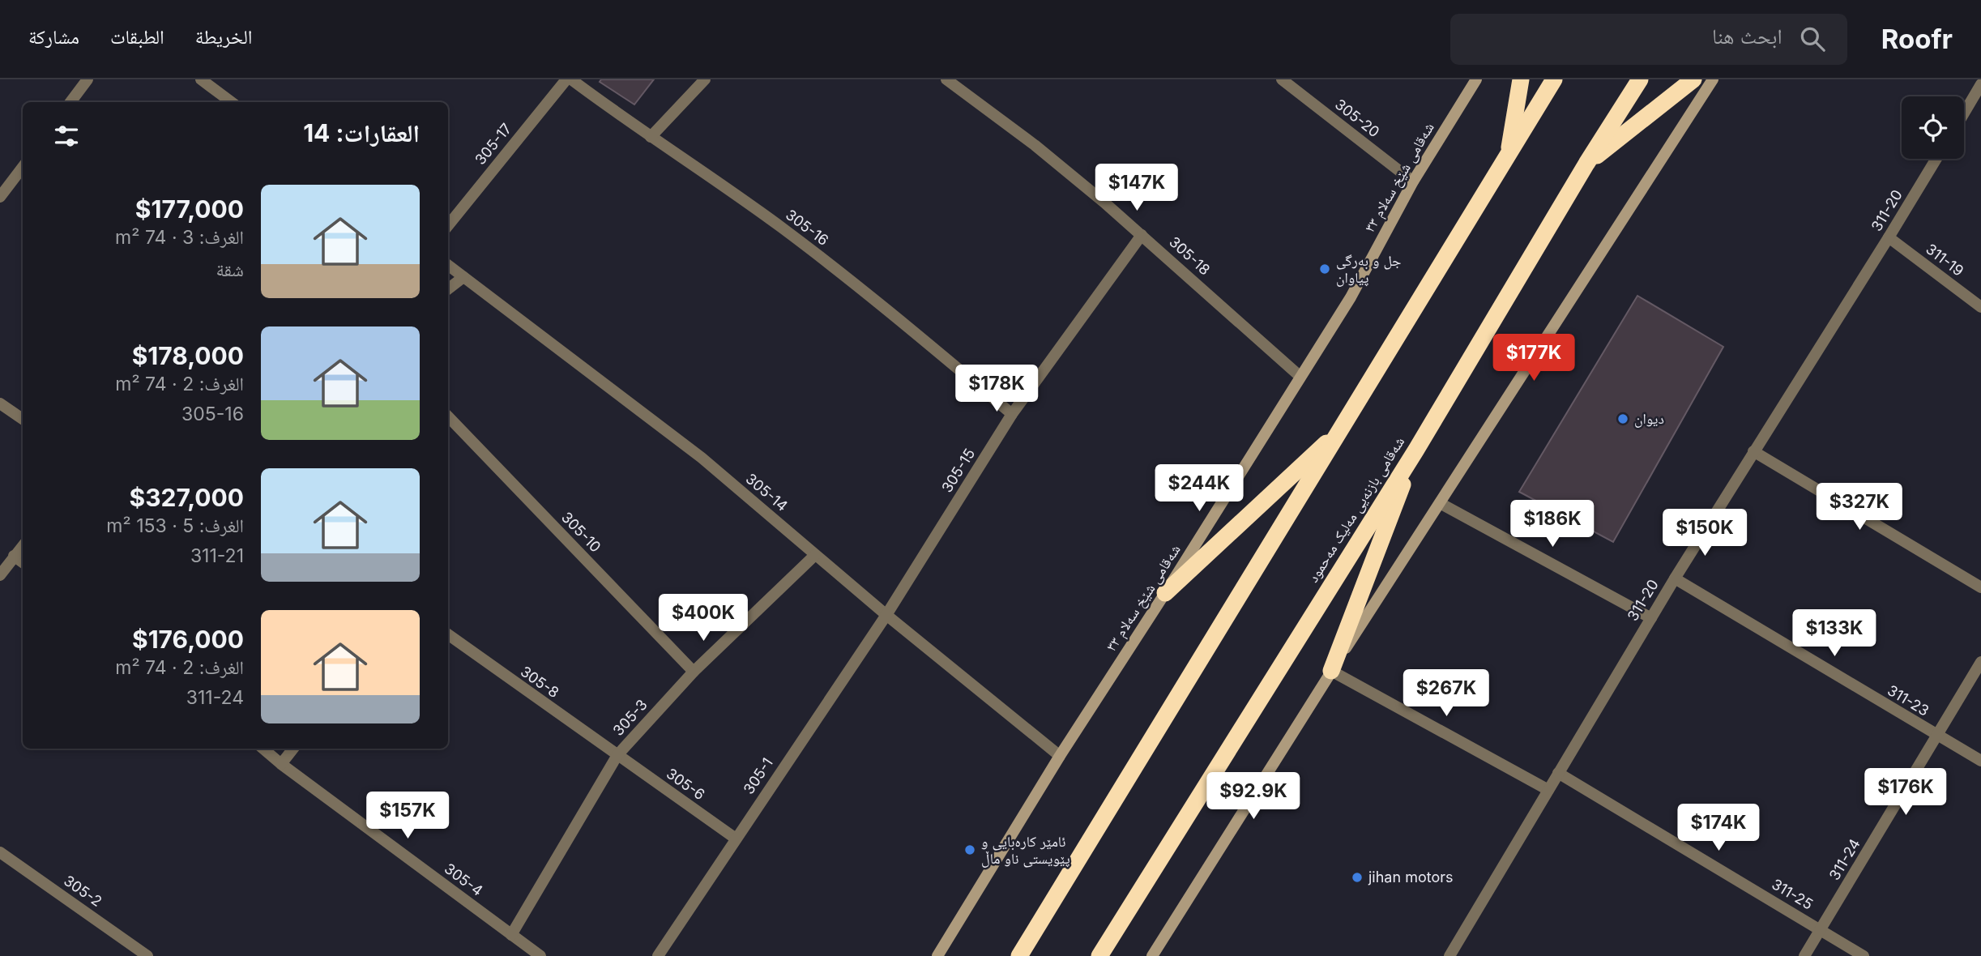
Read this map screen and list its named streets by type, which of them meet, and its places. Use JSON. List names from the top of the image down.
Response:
{
  "streets": {
    "highway": ["شەقامی بازنەیی مەلیک مەحمود"],
    "main road": ["شەقامی شێخ سەلام ٣٣"],
    "street": [
      "305-20",
      "305-17",
      "311-20",
      "305-16",
      "305-18",
      "311-19",
      "305-15",
      "305-14",
      "305-10",
      "305-8",
      "311-23",
      "305-3",
      "305-1",
      "305-6",
      "311-24",
      "305-4",
      "305-2",
      "311-25"
    ]
  },
  "crossings": [
    ["305-20", "شەقامی شێخ سەلام ٣٣"],
    ["شەقامی شێخ سەلام ٣٣", "305-18"],
    ["شەقامی شێخ سەلام ٣٣", "305-14"],
    ["311-20", "311-19"],
    ["311-20", "311-23"],
    ["311-20", "311-25"],
    ["305-16", "305-15"],
    ["305-18", "305-15"],
    ["305-15", "305-14"],
    ["305-15", "305-1"],
    ["305-14", "305-3"],
    ["305-14", "305-1"],
    ["305-10", "305-3"],
    ["305-8", "305-3"],
    ["305-8", "305-6"],
    ["311-23", "311-24"],
    ["305-3", "305-6"],
    ["305-3", "305-4"],
    ["305-1", "305-6"],
    ["311-24", "311-25"]
  ],
  "places": [
    "جل و بەرگی پیاوان",
    "دیوان",
    "ئامێر کارەبایی و پێویستی ناو ماڵ",
    "jihan motors"
  ],
  "page": {
    "header": "Roofr",
    "search": "ابحث هنا",
    "nav": ["الخريطة", "الطبقات", "مشاركة"],
    "heading": "العقارات: 14",
    "price": [
      "$147K",
      "$177K",
      "$178K",
      "$244K",
      "$327K",
      "$186K",
      "$150K",
      "$400K",
      "$133K",
      "$267K",
      "$176K",
      "$92.9K",
      "$157K",
      "$174K"
    ],
    "list": [
      {
        "name": "$177,000",
        "note": "الغرف: 3 · 74 m² · شقة"
      },
      {
        "name": "$178,000",
        "note": "الغرف: 2 · 74 m² · 305-16"
      },
      {
        "name": "$327,000",
        "note": "الغرف: 5 · 153 m² · 311-21"
      },
      {
        "name": "$176,000",
        "note": "الغرف: 2 · 74 m² · 311-24"
      }
    ]
  }
}
